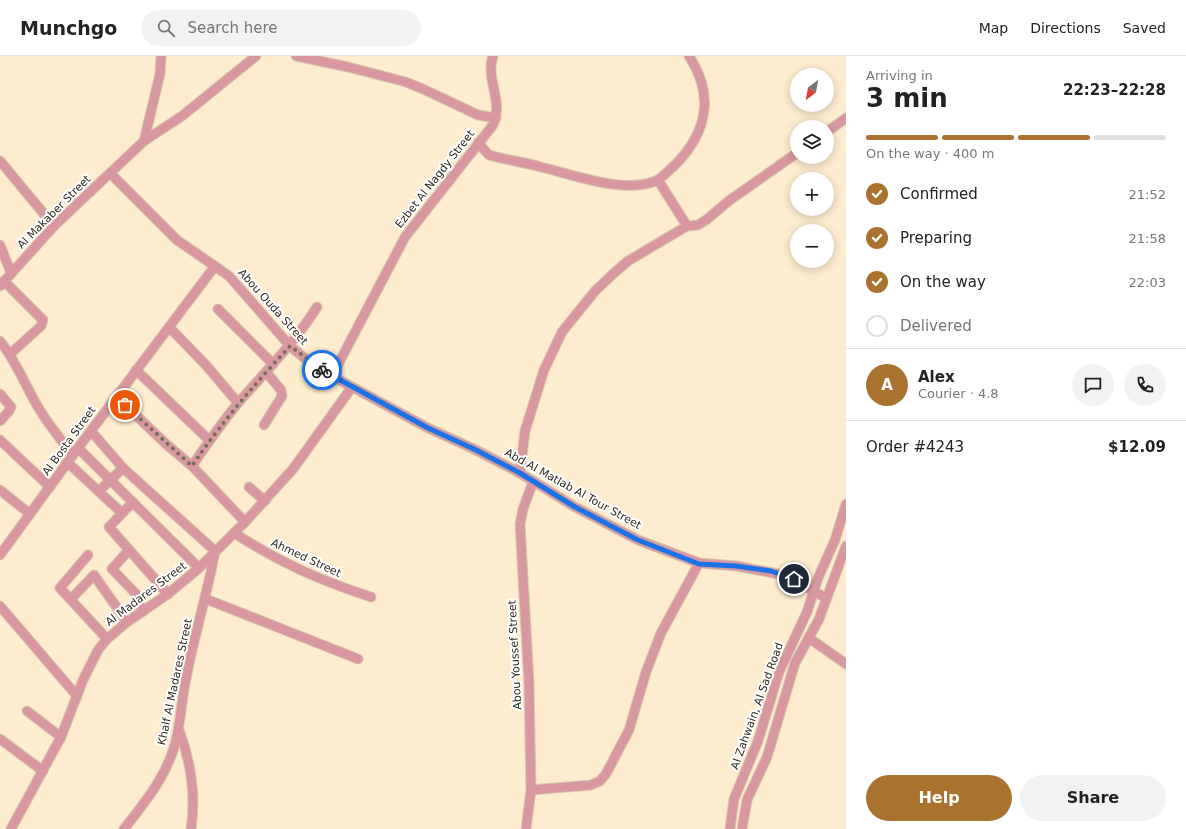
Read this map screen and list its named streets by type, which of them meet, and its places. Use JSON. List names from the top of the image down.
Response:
{
  "streets": {
    "street": [
      "Ezbet Al Nagdy Street",
      "Al Makaber Street",
      "Abou Ouda Street",
      "Al Bosta Street",
      "Abd Al Matlab Al Tour Street",
      "Ahmed Street",
      "Al Madares Street",
      "Abou Youssef Street",
      "Khalf Al Madares Street",
      "Al Zahwain, Al Sad Road"
    ]
  },
  "crossings": [
    ["Ezbet Al Nagdy Street", "Abou Ouda Street"],
    ["Al Makaber Street", "Abou Ouda Street"],
    ["Abou Ouda Street", "Al Bosta Street"],
    ["Abou Ouda Street", "Abd Al Matlab Al Tour Street"],
    ["Abou Ouda Street", "Al Madares Street"],
    ["Abd Al Matlab Al Tour Street", "Al Madares Street"],
    ["Abd Al Matlab Al Tour Street", "Abou Youssef Street"],
    ["Abd Al Matlab Al Tour Street", "Al Zahwain, Al Sad Road"],
    ["Ahmed Street", "Al Madares Street"],
    ["Al Madares Street", "Khalf Al Madares Street"]
  ],
  "north": "bottom left",
  "page": {
    "header": "Munchgo",
    "search": "Search here",
    "nav": ["Map", "Directions", "Saved"],
    "heading": ["3 min", "Arriving in", "22:23–22:28"],
    "panel": [
      "Alex",
      "Courier · 4.8",
      "Order #4243",
      "$12.09"
    ],
    "map_buttons": ["+", "−"],
    "bar": "On the way · 400 m",
    "list": [
      ["Confirmed", "21:52"],
      ["Preparing", "21:58"],
      ["On the way", "22:03"],
      "Delivered"
    ],
    "round": "A",
    "buttons": ["Help", "Share"]
  }
}
